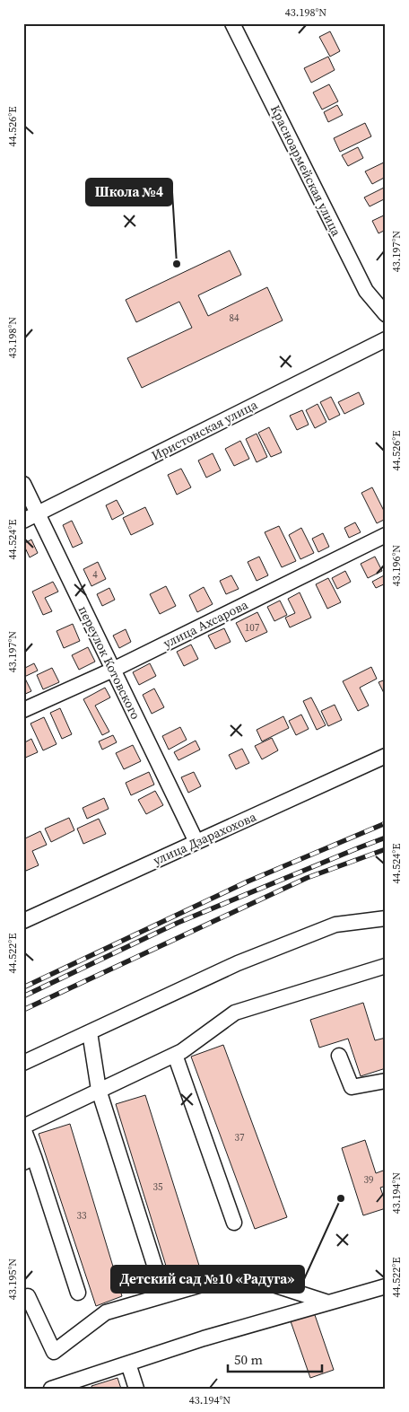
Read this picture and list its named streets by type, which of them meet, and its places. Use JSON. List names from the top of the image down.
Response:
{
  "streets": {
    "street": [
      "Красноармейская улица",
      "Иристонская улица",
      "улица Ахсарова",
      "переулок Котовского",
      "улица Дзарахохова"
    ]
  },
  "crossings": [
    ["Иристонская улица", "переулок Котовского"],
    ["улица Ахсарова", "переулок Котовского"],
    ["переулок Котовского", "улица Дзарахохова"]
  ],
  "places": ["Школа №4", "Детский сад №10 «Радуга»"],
  "house_numbers": [
    "84",
    "4",
    "107",
    "37",
    "39",
    "35",
    "33"
  ],
  "scale_bar": "50 m",
  "coordinates": [
    "43.198°N",
    "44.526°E",
    "43.197°N",
    "44.524°E",
    "43.196°N",
    "44.522°E",
    "43.194°N",
    "43.195°N"
  ]
}
